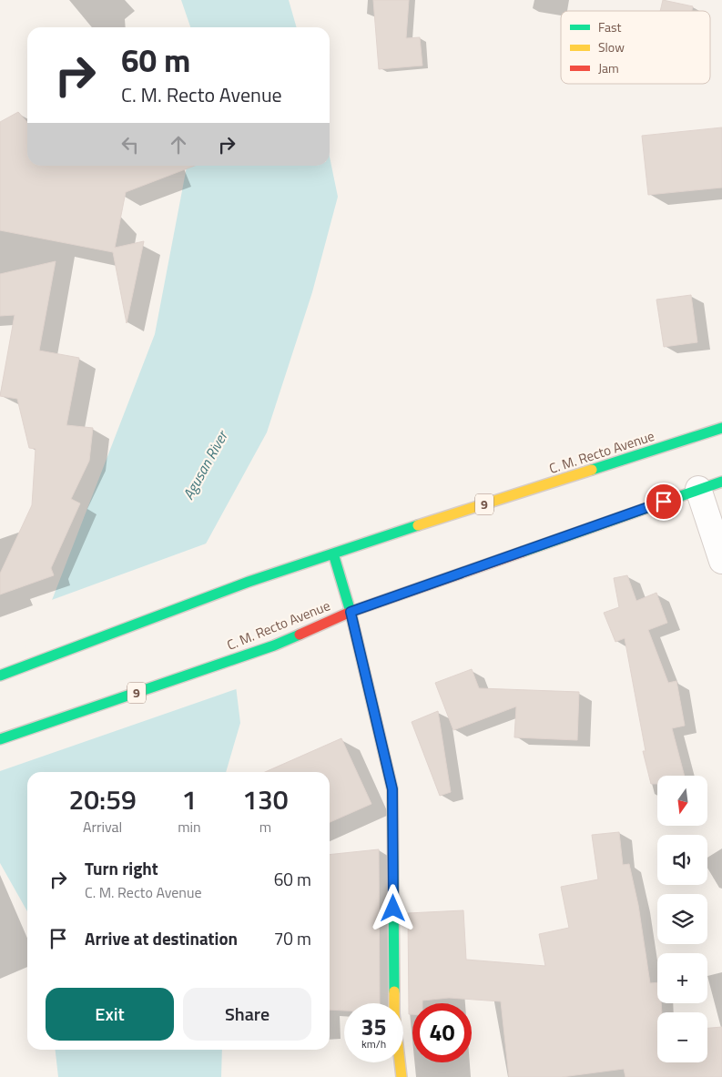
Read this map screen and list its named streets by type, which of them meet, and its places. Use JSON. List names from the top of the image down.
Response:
{
  "streets": {
    "main road": ["C. M. Recto Avenue", "9"]
  },
  "water": ["Agusan River"],
  "legend": ["Fast", "Slow", "Jam"],
  "north": "bottom",
  "page": {
    "turn": ["60 m", "C. M. Recto Avenue"],
    "eta": [
      "20:59",
      "Arrival",
      "1",
      "min",
      "130",
      "m"
    ],
    "map_buttons": ["+", "−"],
    "list": [
      {
        "name": "Turn right",
        "note": "C. M. Recto Avenue",
        "value": "60 m"
      },
      {
        "name": "Arrive at destination",
        "value": "70 m"
      }
    ],
    "buttons": ["Exit", "Share"],
    "speed": "35 km/h",
    "limit": "40"
  }
}
